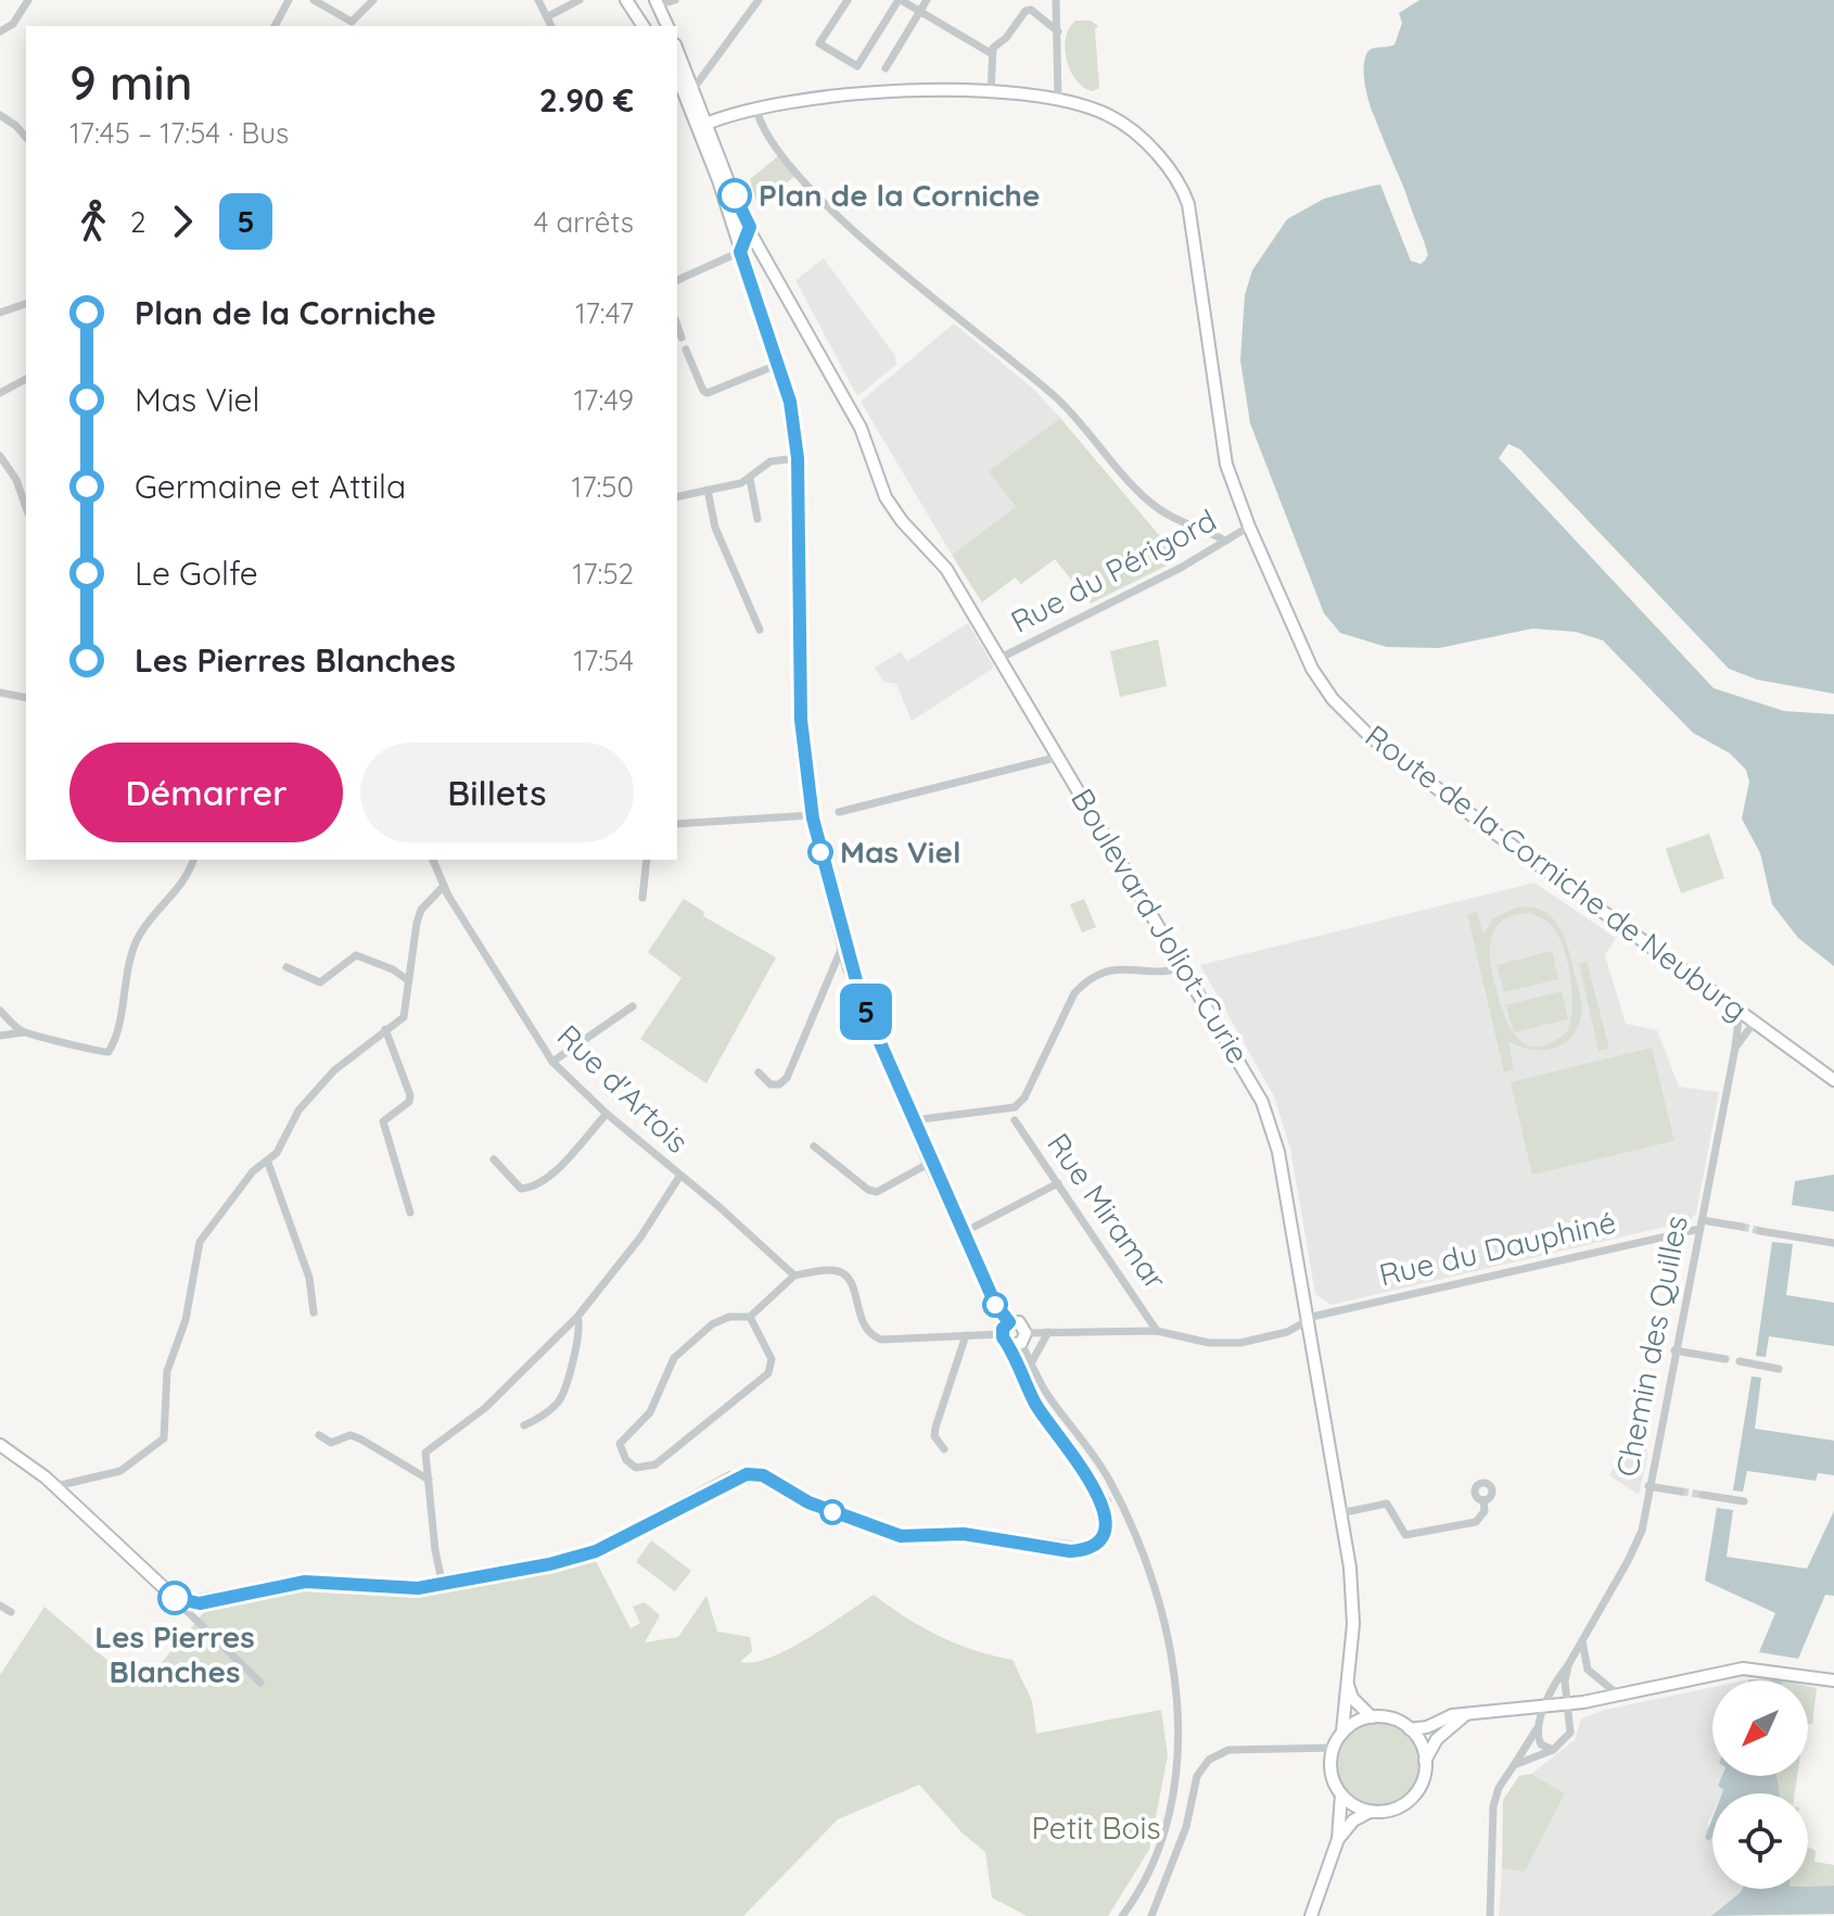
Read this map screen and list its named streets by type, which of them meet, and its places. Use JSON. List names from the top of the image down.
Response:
{
  "streets": {
    "street": [
      "Rue du Périgord",
      "Route de la Corniche de Neuburg",
      "Boulevard Joliot-Curie",
      "Rue d'Artois",
      "Rue Miramar",
      "Rue du Dauphiné",
      "Chemin des Quilles"
    ]
  },
  "crossings": [
    ["Rue du Périgord", "Route de la Corniche de Neuburg"],
    ["Rue du Périgord", "Boulevard Joliot-Curie"],
    ["Route de la Corniche de Neuburg", "Chemin des Quilles"],
    ["Boulevard Joliot-Curie", "Rue du Dauphiné"],
    ["Rue Miramar", "Rue du Dauphiné"],
    ["Rue du Dauphiné", "Chemin des Quilles"]
  ],
  "parks": ["Petit Bois"],
  "places": ["Plan de la Corniche", "Mas Viel", "Les Pierres Blanches"],
  "lines": ["bus line 5"],
  "north": "bottom left",
  "page": {
    "on_map": "5",
    "heading": ["9 min", "17:45 – 17:54 · Bus", "2.90 €"],
    "legs": ["2", "5", "4 arrêts"],
    "list": [
      {
        "name": "Plan de la Corniche",
        "value": "17:47"
      },
      {
        "name": "Mas Viel",
        "value": "17:49"
      },
      {
        "name": "Germaine et Attila",
        "value": "17:50"
      },
      {
        "name": "Le Golfe",
        "value": "17:52"
      },
      {
        "name": "Les Pierres Blanches",
        "value": "17:54"
      }
    ],
    "buttons": ["Démarrer", "Billets"]
  }
}
